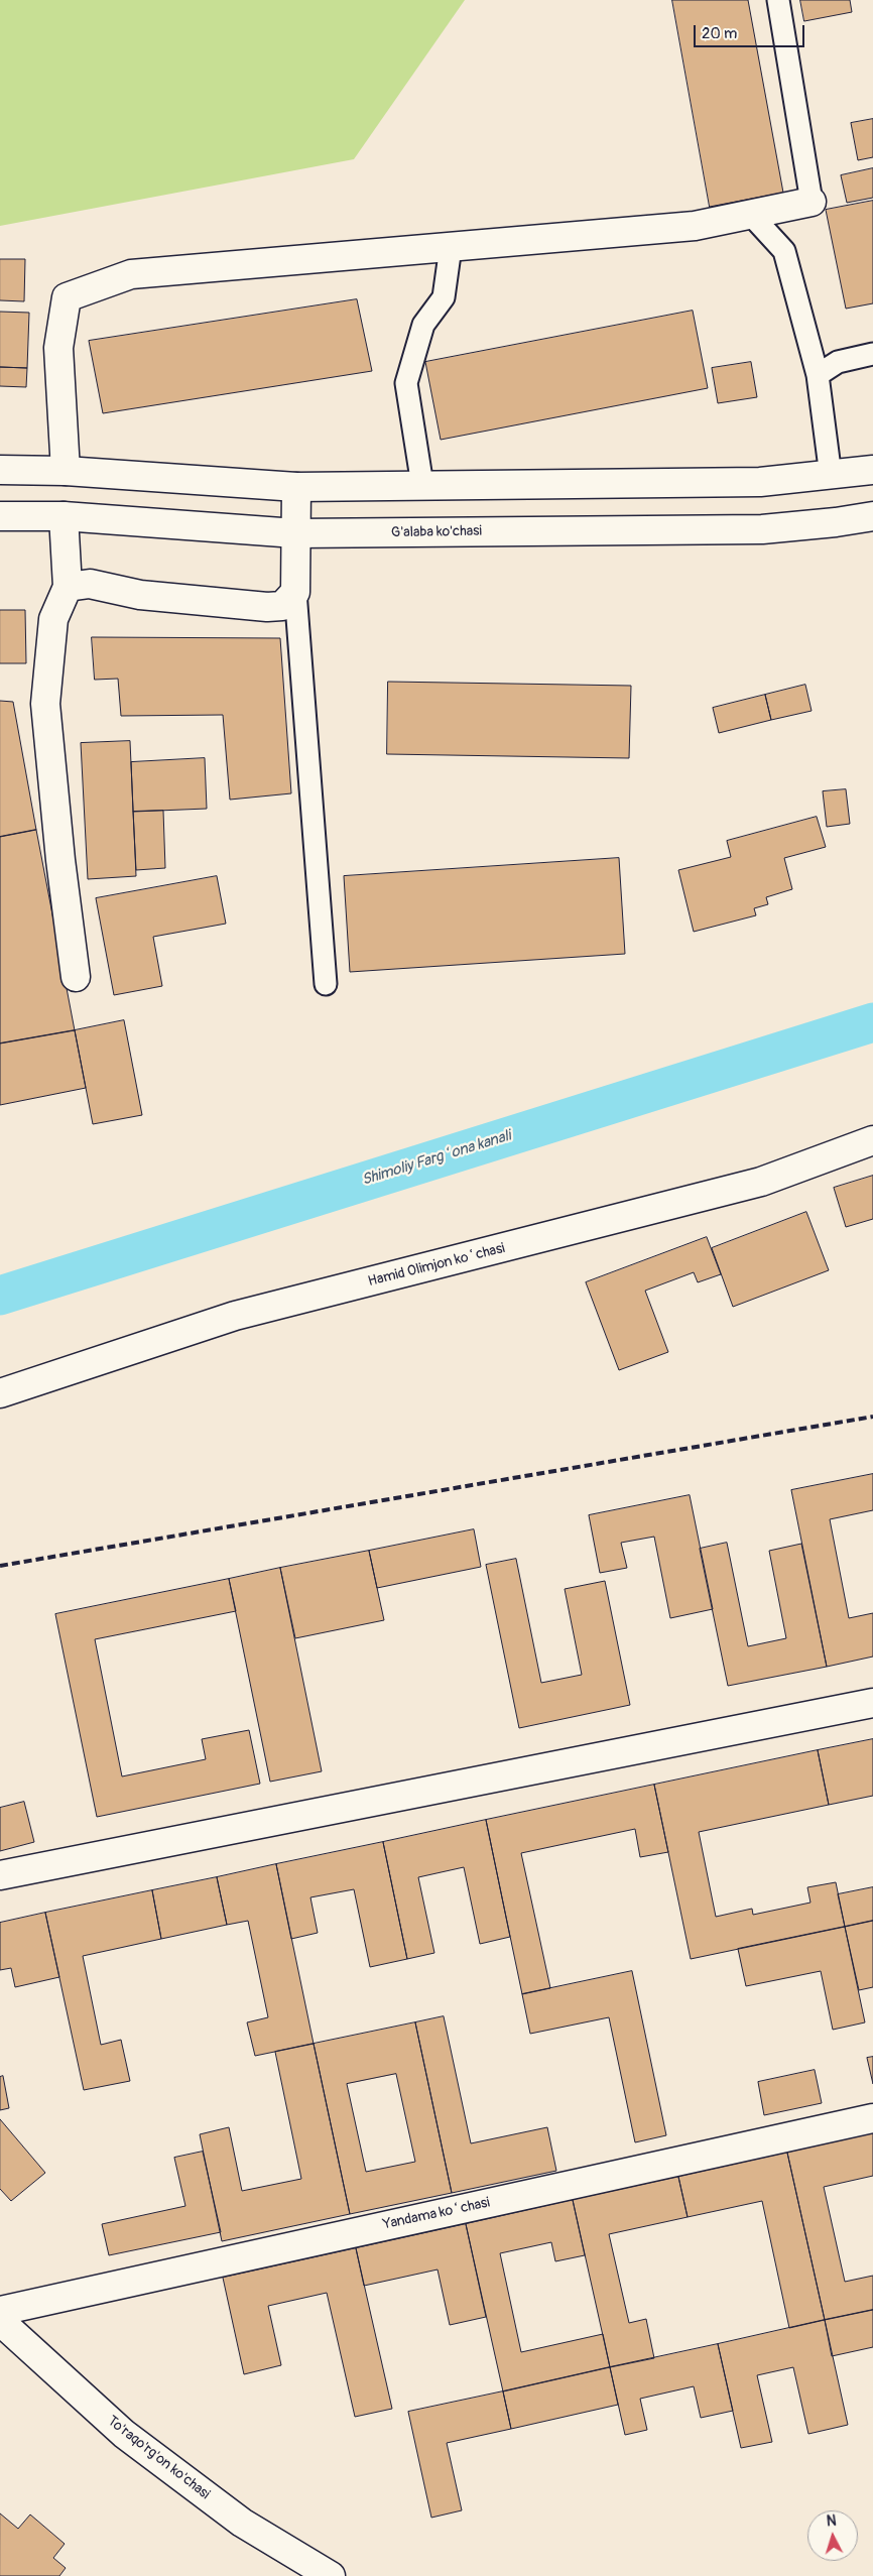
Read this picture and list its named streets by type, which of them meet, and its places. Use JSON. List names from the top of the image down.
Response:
{
  "streets": {
    "street": [
      "G'alaba ko'chasi",
      "Hamid Olimjon koʻchasi",
      "Yandama koʻchasi",
      "To'raqo'rg'on ko'chasi"
    ]
  },
  "water": ["Shimoliy Fargʻona kanali"],
  "scale_bar": "20 m",
  "north": "top"
}
